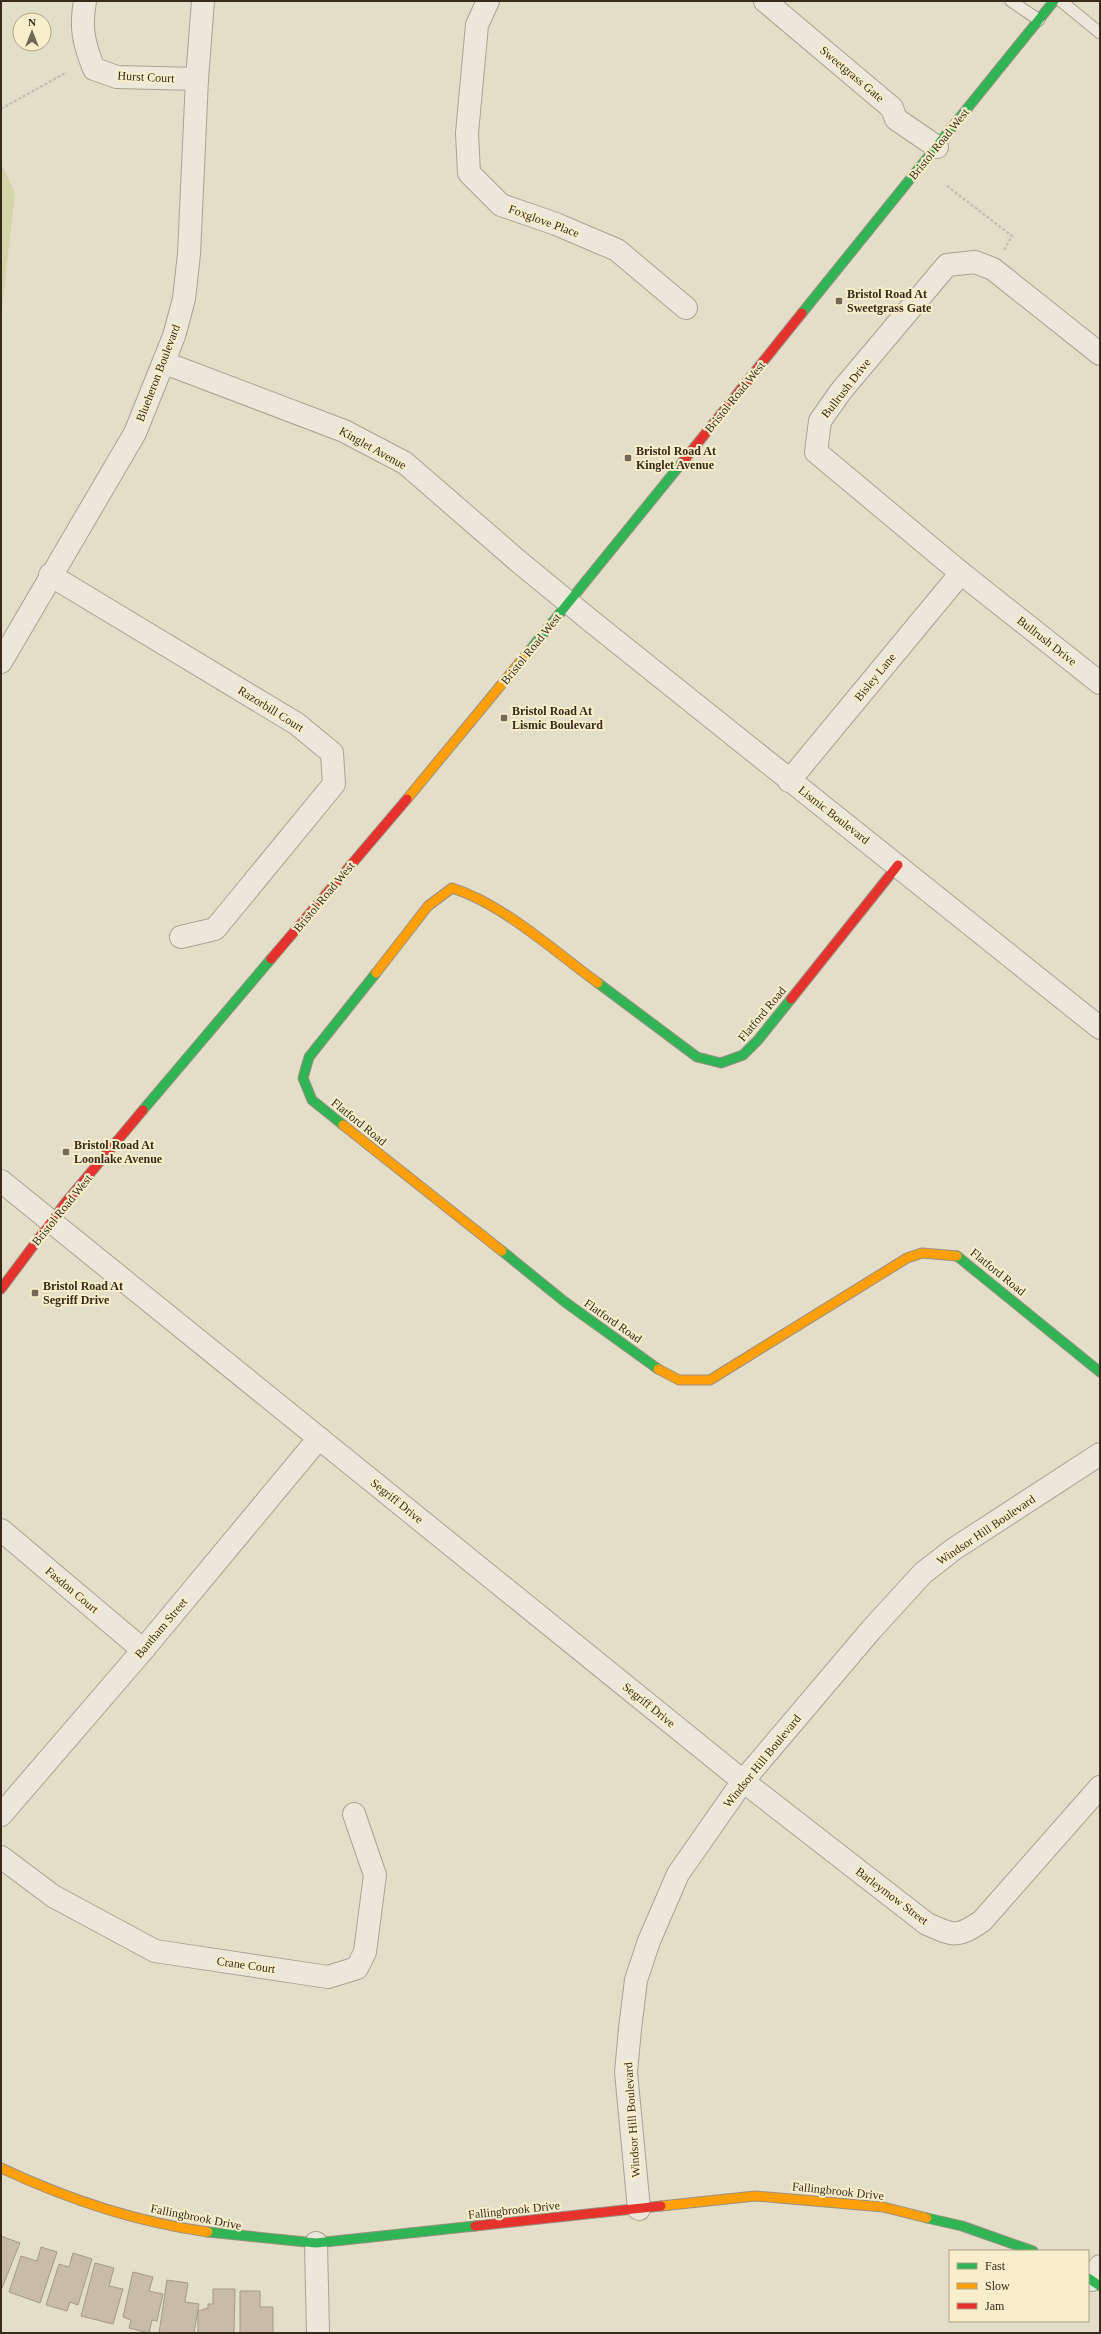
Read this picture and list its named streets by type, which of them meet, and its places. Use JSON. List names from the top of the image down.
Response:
{
  "streets": {
    "street": [
      "Sweetgrass Gate",
      "Hurst Court",
      "Bristol Road West",
      "Foxglove Place",
      "Blueheron Boulevard",
      "Bullrush Drive",
      "Kinglet Avenue",
      "Bisley Lane",
      "Razorbill Court",
      "Lismic Boulevard",
      "Flatford Road",
      "Segriff Drive",
      "Windsor Hill Boulevard",
      "Fasdon Court",
      "Bantham Street",
      "Barleymow Street",
      "Crane Court",
      "Fallingbrook Drive"
    ]
  },
  "crossings": [
    ["Sweetgrass Gate", "Bristol Road West"],
    ["Hurst Court", "Blueheron Boulevard"],
    ["Bristol Road West", "Kinglet Avenue"],
    ["Bristol Road West", "Lismic Boulevard"],
    ["Bristol Road West", "Segriff Drive"],
    ["Blueheron Boulevard", "Kinglet Avenue"],
    ["Blueheron Boulevard", "Razorbill Court"],
    ["Bullrush Drive", "Bisley Lane"],
    ["Kinglet Avenue", "Lismic Boulevard"],
    ["Bisley Lane", "Lismic Boulevard"],
    ["Lismic Boulevard", "Flatford Road"],
    ["Segriff Drive", "Windsor Hill Boulevard"],
    ["Segriff Drive", "Bantham Street"],
    ["Segriff Drive", "Barleymow Street"],
    ["Windsor Hill Boulevard", "Barleymow Street"],
    ["Windsor Hill Boulevard", "Fallingbrook Drive"],
    ["Fasdon Court", "Bantham Street"]
  ],
  "places": {
    "transit": [
      "Bristol Road At Sweetgrass Gate",
      "Bristol Road At Kinglet Avenue",
      "Bristol Road At Lismic Boulevard",
      "Bristol Road At Loonlake Avenue",
      "Bristol Road At Segriff Drive"
    ]
  },
  "legend": ["Fast", "Slow", "Jam"],
  "north": "top"
}
